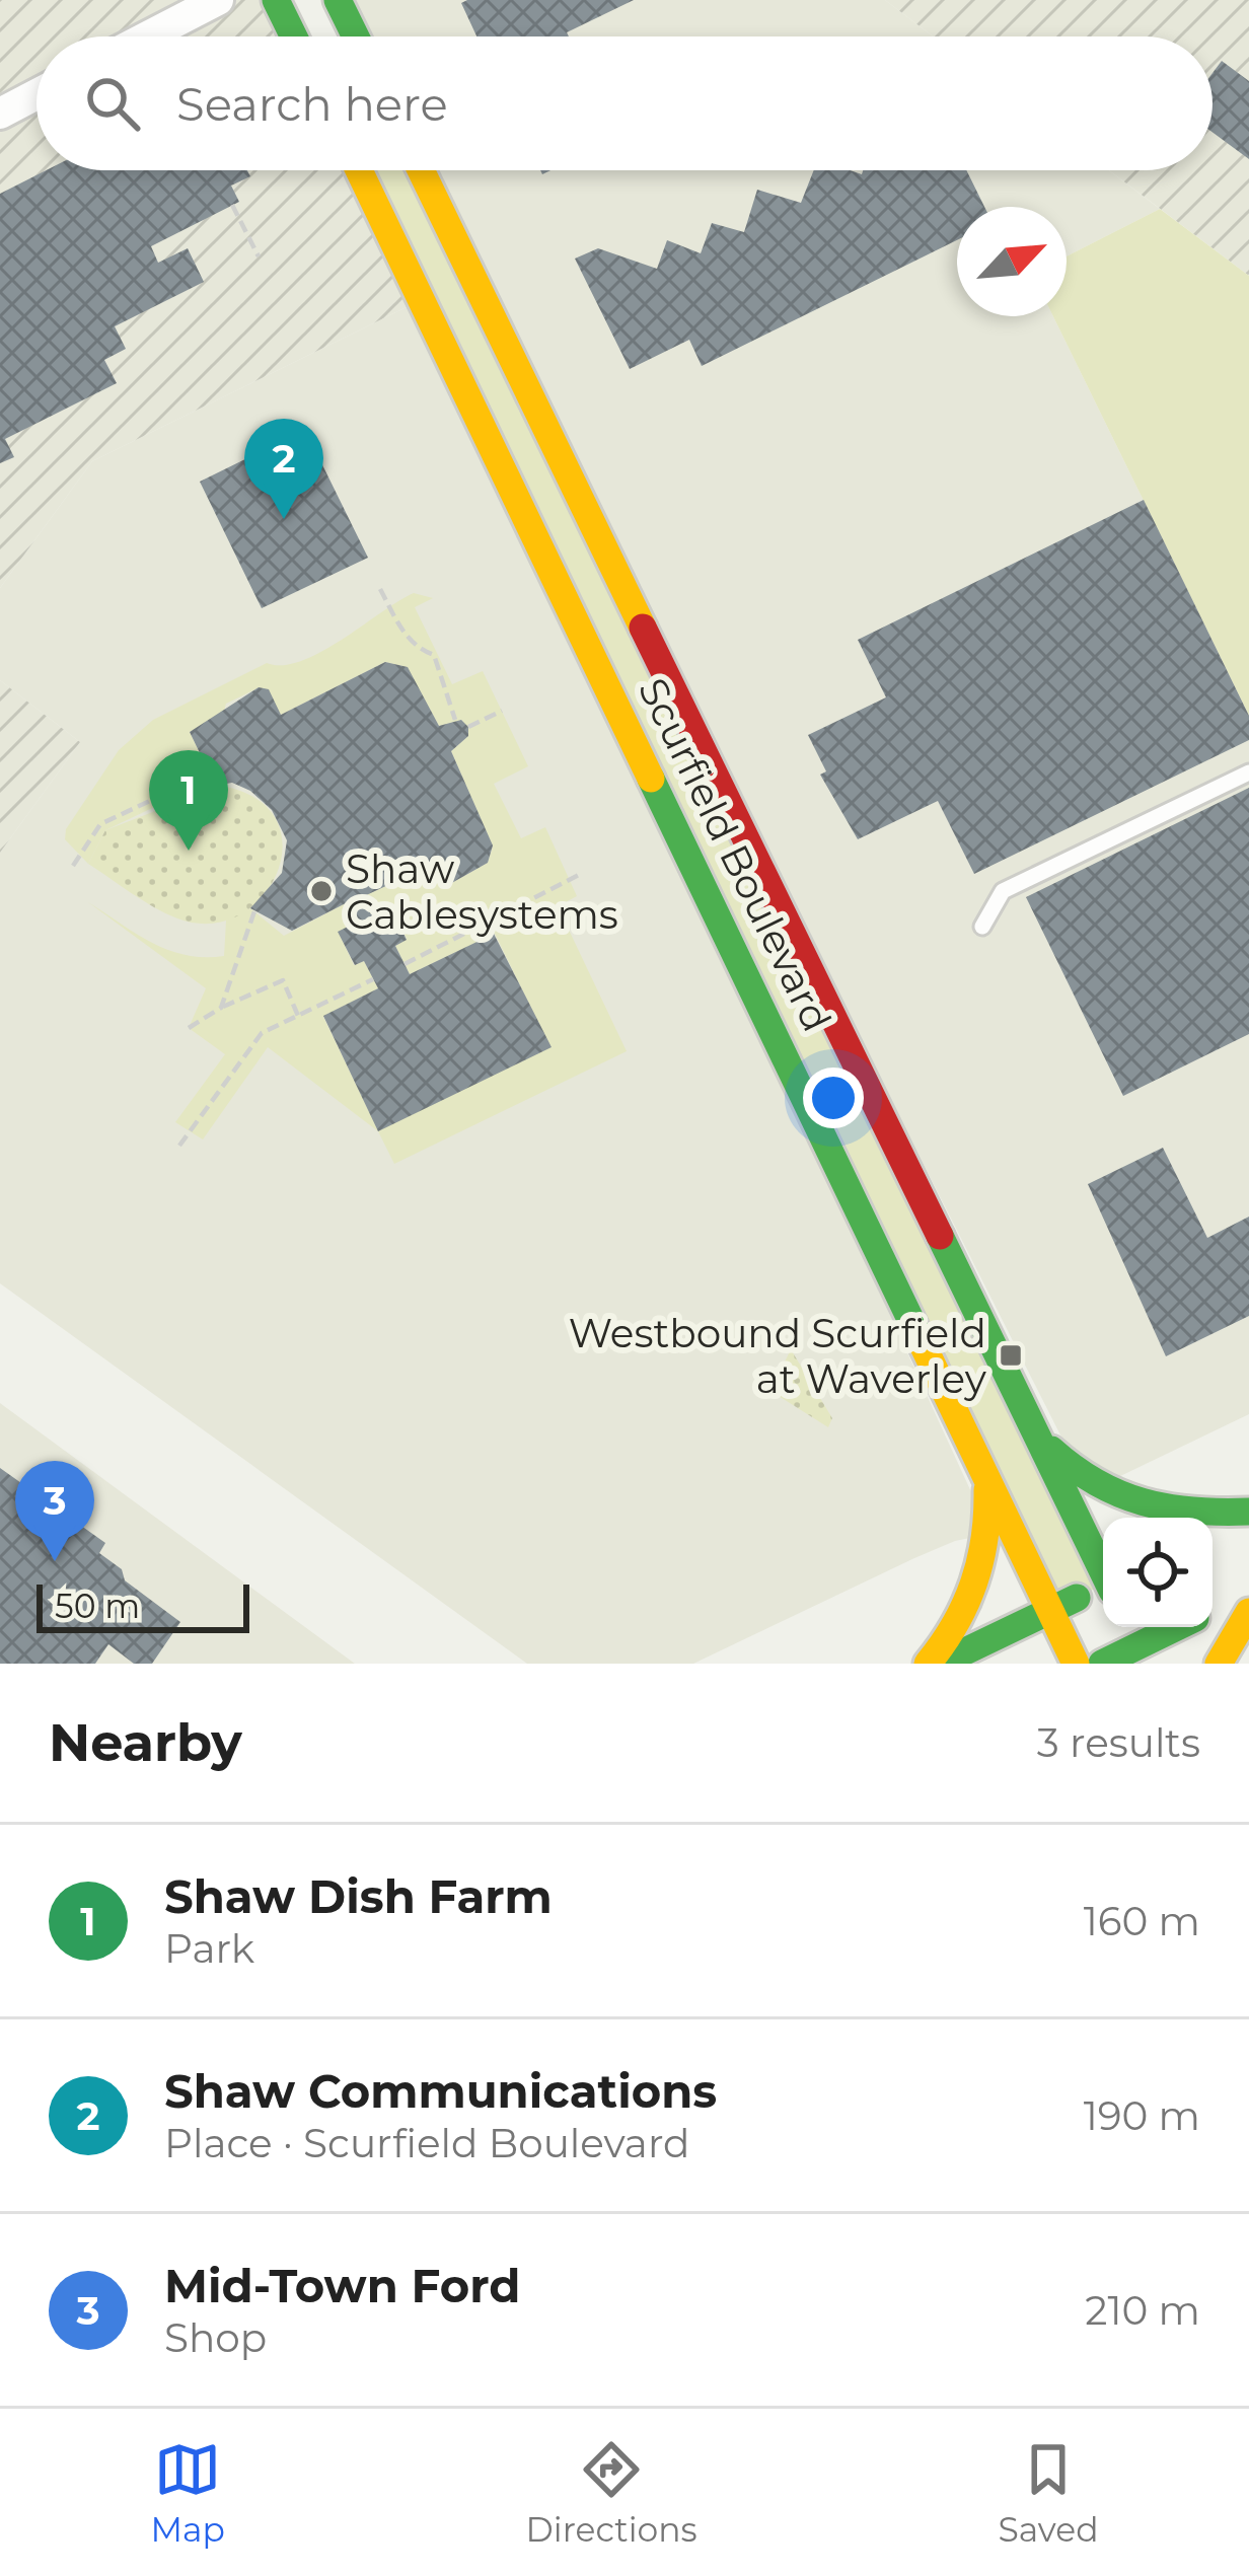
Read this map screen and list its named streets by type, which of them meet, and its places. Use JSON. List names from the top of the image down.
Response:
{
  "streets": {
    "street": ["Scurfield Boulevard"]
  },
  "places": {
    "other": ["Shaw Cablesystems"],
    "transit": ["Westbound Scurfield at Waverley"]
  },
  "scale_bar": "50 m",
  "north": "top right",
  "page": {
    "search": "Search here",
    "pins": ["2", "1", "3"],
    "scale": "50 m",
    "heading": ["Nearby", "3 results"],
    "list": [
      {
        "mark": "1",
        "name": "Shaw Dish Farm",
        "note": "Park",
        "value": "160 m"
      },
      {
        "mark": "2",
        "name": "Shaw Communications",
        "note": "Place · Scurfield Boulevard",
        "value": "190 m"
      },
      {
        "mark": "3",
        "name": "Mid-Town Ford",
        "note": "Shop",
        "value": "210 m"
      }
    ],
    "nav": ["Map", "Directions", "Saved"]
  }
}
